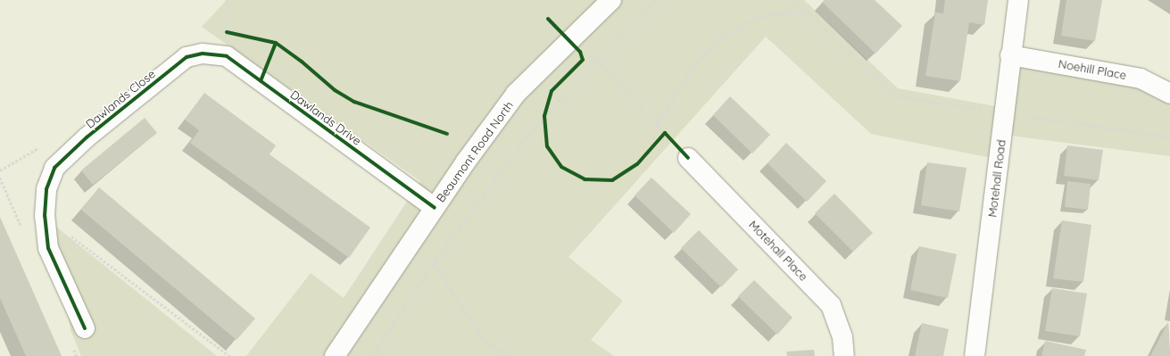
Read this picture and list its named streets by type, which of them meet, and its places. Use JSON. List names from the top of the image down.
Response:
{
  "streets": {
    "street": [
      "Noehill Place",
      "Dawlands Close",
      "Dawlands Drive",
      "Beaumont Road North",
      "Motehall Road",
      "Motehall Place"
    ]
  },
  "crossings": [
    ["Noehill Place", "Motehall Road"],
    ["Dawlands Close", "Dawlands Drive"],
    ["Dawlands Drive", "Beaumont Road North"]
  ]
}
